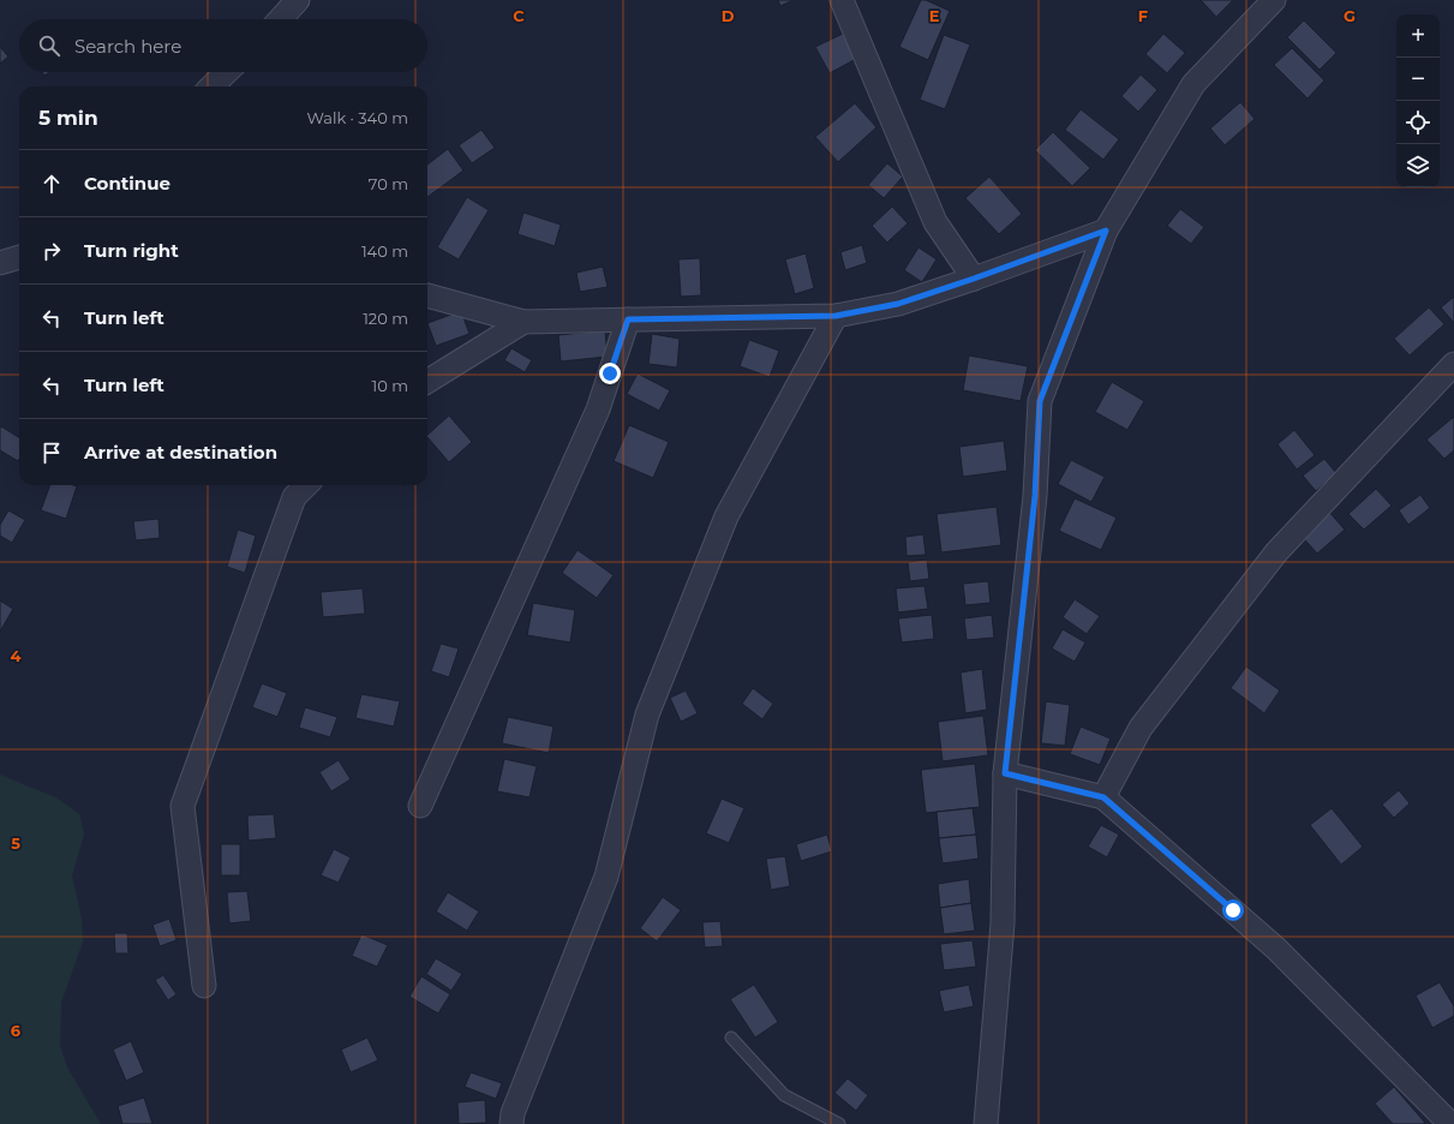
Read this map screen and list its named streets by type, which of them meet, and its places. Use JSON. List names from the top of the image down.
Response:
{
  "page": {
    "map_buttons": ["+", "−"],
    "search": "Search here",
    "heading": ["5 min", "Walk · 340 m"],
    "list": [
      ["Continue", "70 m"],
      ["Turn right", "140 m"],
      ["Turn left", "120 m"],
      ["Turn left", "10 m"],
      "Arrive at destination"
    ]
  },
  "grid": {
    "columns": [
      "C",
      "D",
      "E",
      "F",
      "G"
    ],
    "rows": ["4", "5", "6"]
  }
}
